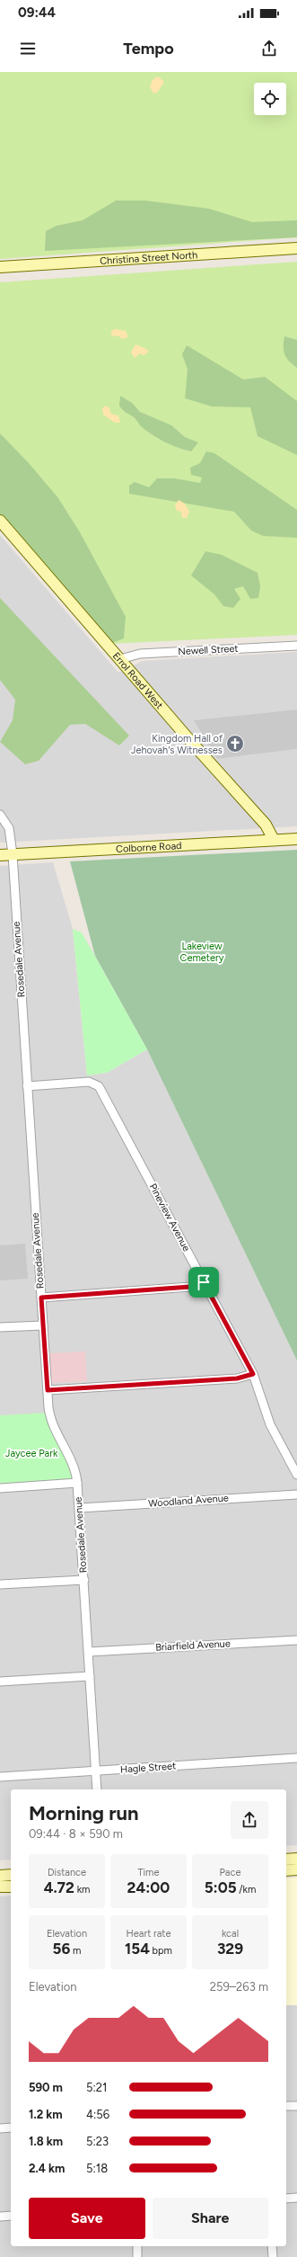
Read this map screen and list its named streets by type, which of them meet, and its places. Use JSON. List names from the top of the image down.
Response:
{
  "streets": {
    "street": [
      "Christina Street North",
      "Newell Street",
      "Errol Road West",
      "Colborne Road",
      "Rosedale Avenue",
      "Pineview Avenue",
      "Woodland Avenue",
      "Briarfield Avenue",
      "Hagle Street"
    ]
  },
  "crossings": [
    ["Newell Street", "Errol Road West"],
    ["Errol Road West", "Colborne Road"],
    ["Colborne Road", "Rosedale Avenue"],
    ["Rosedale Avenue", "Pineview Avenue"],
    ["Rosedale Avenue", "Woodland Avenue"],
    ["Rosedale Avenue", "Briarfield Avenue"],
    ["Rosedale Avenue", "Hagle Street"]
  ],
  "parks": ["Lakeview Cemetery", "Jaycee Park"],
  "places": {
    "church": ["Kingdom Hall of Jehovah's Witnesses"]
  },
  "page": {
    "status": "09:44",
    "header": "Tempo",
    "heading": ["Morning run", "09:44 · 8 × 590 m"],
    "stats": [
      ["Distance", "4.72 km"],
      ["Time", "24:00"],
      ["Pace", "5:05 /km"],
      ["Elevation", "56 m"],
      ["Heart rate", "154 bpm"],
      ["kcal", "329"]
    ],
    "chart": ["Elevation", "259–263 m"],
    "list": [
      {
        "name": "590 m",
        "note": "5:21"
      },
      {
        "name": "1.2 km",
        "note": "4:56"
      },
      {
        "name": "1.8 km",
        "note": "5:23"
      },
      {
        "name": "2.4 km",
        "note": "5:18"
      }
    ],
    "buttons": ["Save", "Share"]
  }
}
